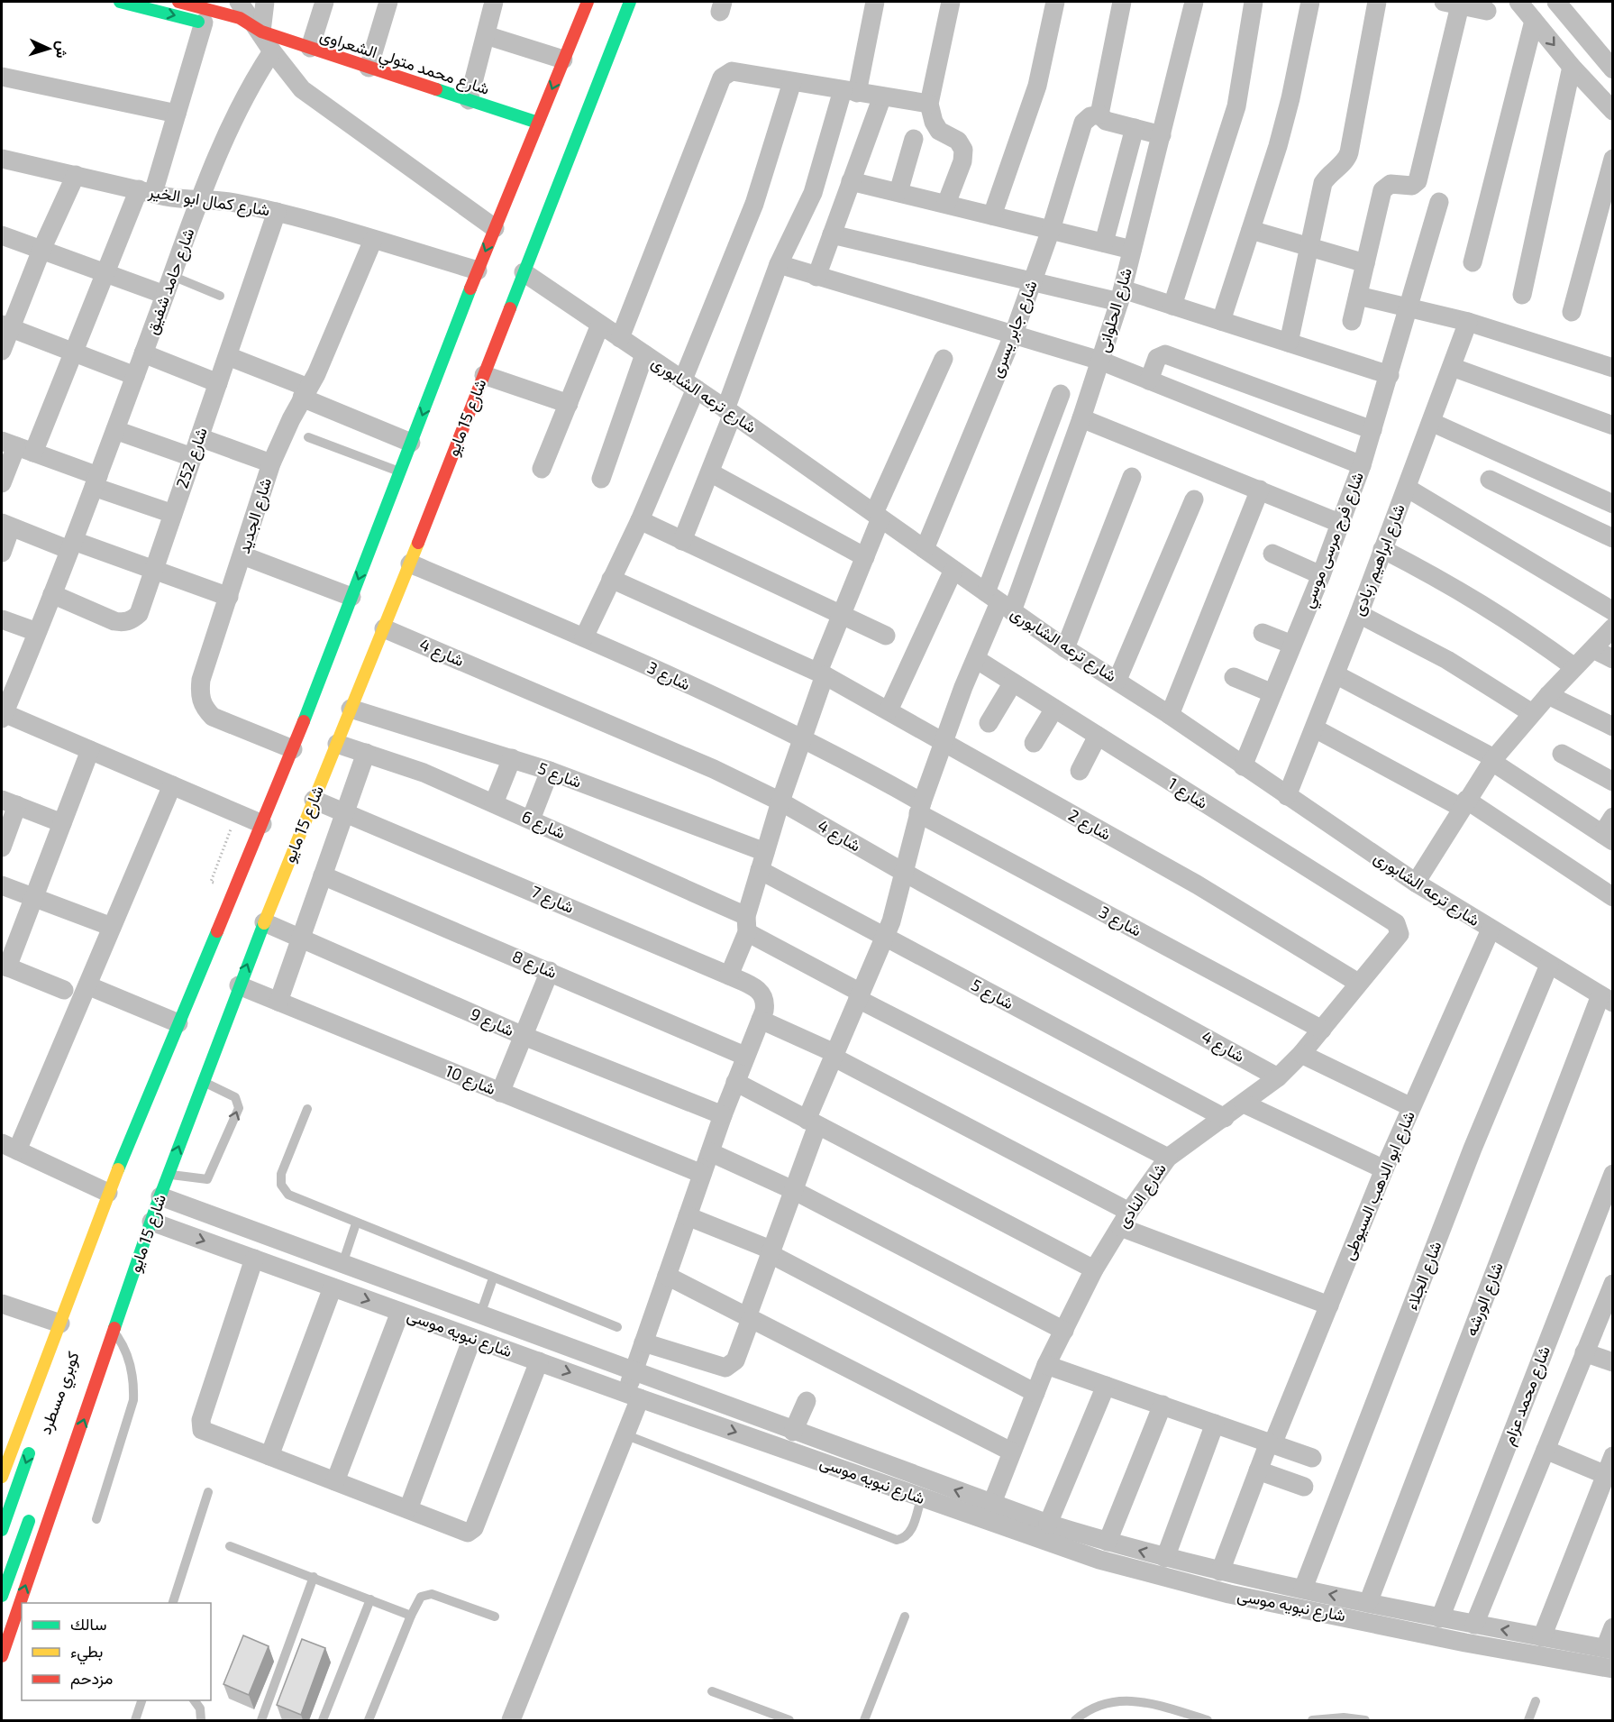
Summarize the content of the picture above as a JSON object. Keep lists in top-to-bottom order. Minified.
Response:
{"streets":{"main road":["شارع محمد متولي الشعراوى","شارع 15 مايو","كوبري مسطرد"],"street":["شارع كمال ابو الخير","شارع حامد شفيق","شارع الحلوانى","شارع جابر يسرى","شارع ترعه الشابورى","شارع 252","شارع الجديد","شارع فرج مرسى موسي","شارع ابراهيم زبادى","شارع 4","شارع 3","شارع 5","شارع 1","شارع 6","شارع 2","شارع 7","شارع 8","شارع 9","شارع 10","شارع ابو الدهب السيوطى","شارع النادى","شارع الجلاء","شارع الورشه","شارع نبويه موسى","شارع محمد عزام"]},"crossings":[["شارع كمال ابو الخير","شارع حامد شفيق"],["شارع كمال ابو الخير","شارع 252"],["شارع كمال ابو الخير","شارع الجديد"],["شارع حامد شفيق","شارع 252"],["شارع الحلوانى","شارع ترعه الشابورى"],["شارع جابر يسرى","شارع ترعه الشابورى"],["شارع ترعه الشابورى","شارع 15 مايو"],["شارع ترعه الشابورى","شارع فرج مرسى موسي"],["شارع ترعه الشابورى","شارع ابراهيم زبادى"],["شارع ترعه الشابورى","شارع ابو الدهب السيوطى"],["شارع ترعه الشابورى","شارع الجلاء"],["شارع ترعه الشابورى","شارع الورشه"],["شارع 15 مايو","شارع 4"],["شارع 15 مايو","شارع 3"],["شارع 15 مايو","شارع 5"],["شارع 15 مايو","شارع 6"],["شارع 15 مايو","شارع 7"],["شارع 15 مايو","شارع 9"],["شارع 15 مايو","شارع 10"],["شارع 15 مايو","شارع نبويه موسى"],["شارع 4","شارع النادى"],["شارع 3","شارع النادى"],["شارع 5","شارع النادى"],["شارع 1","شارع النادى"],["شارع 6","شارع النادى"],["شارع 2","شارع النادى"],["شارع 7","شارع 8"],["شارع 7","شارع 9"],["شارع 7","شارع 10"],["شارع 7","شارع نبويه موسى"],["شارع ابو الدهب السيوطى","شارع نبويه موسى"],["شارع النادى","شارع نبويه موسى"],["شارع الجلاء","شارع نبويه موسى"],["شارع الورشه","شارع نبويه موسى"],["شارع نبويه موسى","شارع محمد عزام"]],"legend":["سالك","بطيء","مزدحم"],"north":"right"}
